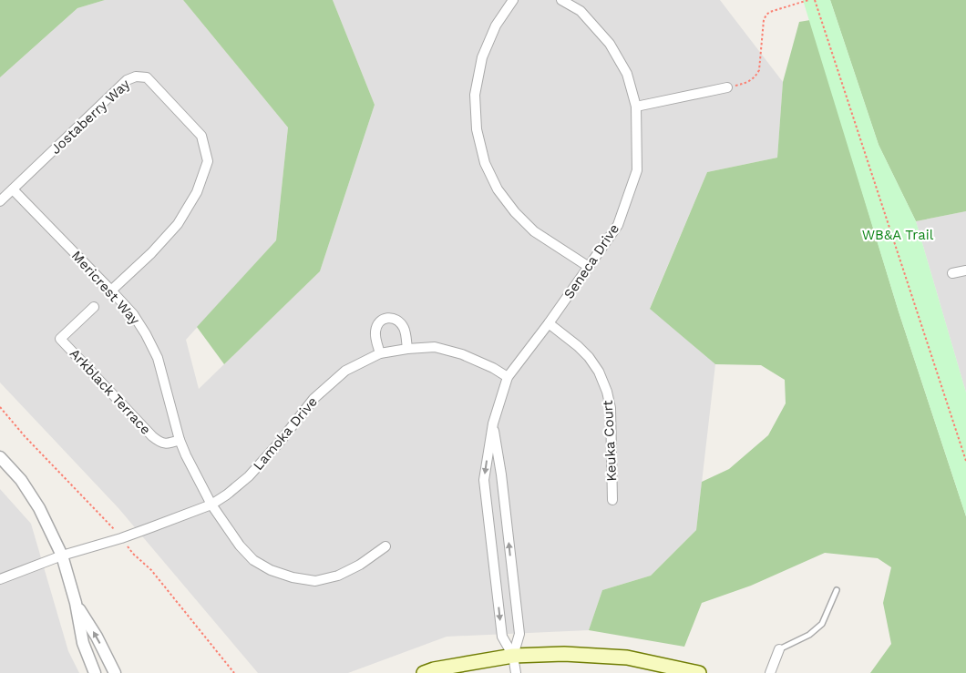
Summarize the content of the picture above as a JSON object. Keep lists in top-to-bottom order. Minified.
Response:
{"streets":{"street":["Jostaberry Way","Seneca Drive","Mericrest Way","Arkblack Terrace","Lamoka Drive","Keuka Court"]},"crossings":[["Jostaberry Way","Mericrest Way"],["Seneca Drive","Lamoka Drive"],["Seneca Drive","Keuka Court"],["Mericrest Way","Arkblack Terrace"],["Mericrest Way","Lamoka Drive"]],"parks":["WB&A Trail"]}
